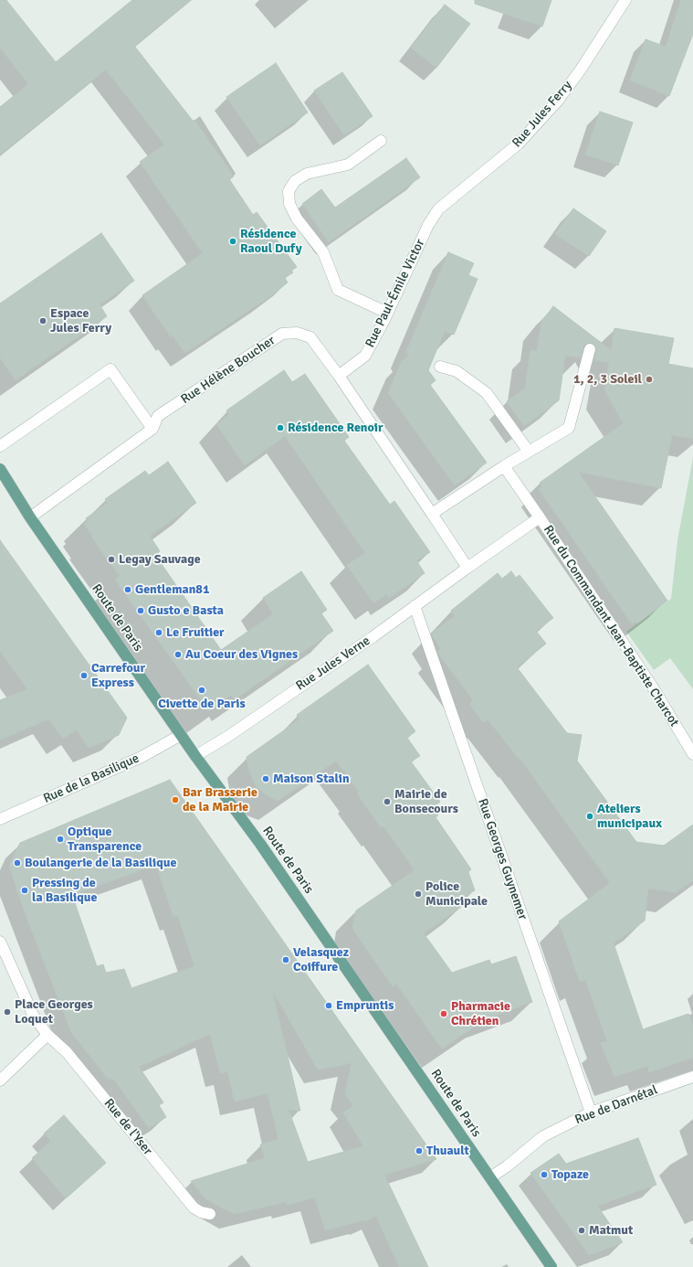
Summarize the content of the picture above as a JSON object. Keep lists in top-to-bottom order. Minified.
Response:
{"streets":{"main road":["Route de Paris"],"street":["Rue Jules Ferry","Rue Paul-Émile Victor","Rue Hélène Boucher","Rue du Commandant Jean-Baptiste Charcot","Rue Jules Verne","Rue de la Basilique","Rue Georges Guynemer","Rue de Darnétal","Rue de l'Yser"]},"crossings":[["Rue Jules Ferry","Rue Paul-Émile Victor"],["Rue Paul-Émile Victor","Rue Hélène Boucher"],["Route de Paris","Rue Jules Verne"],["Route de Paris","Rue de la Basilique"],["Route de Paris","Rue de Darnétal"],["Rue du Commandant Jean-Baptiste Charcot","Rue Jules Verne"],["Rue Jules Verne","Rue Georges Guynemer"],["Rue Georges Guynemer","Rue de Darnétal"]],"places":["Résidence Raoul Dufy","Espace Jules Ferry","1, 2, 3 Soleil","Résidence Renoir","Legay Sauvage","Gentleman81","Gusto e Basta","Le Fruitier","Au Coeur des Vignes","Carrefour Express","Civette de Paris","Maison Stalin","Bar Brasserie de la Mairie","Mairie de Bonsecours","Ateliers municipaux","Optique Transparence","Boulangerie de la Basilique","Pressing de la Basilique","Police Municipale","Velasquez Coiffure","Empruntis","Place Georges Loquet","Pharmacie Chrétien","Thuault","Topaze","Matmut"]}
